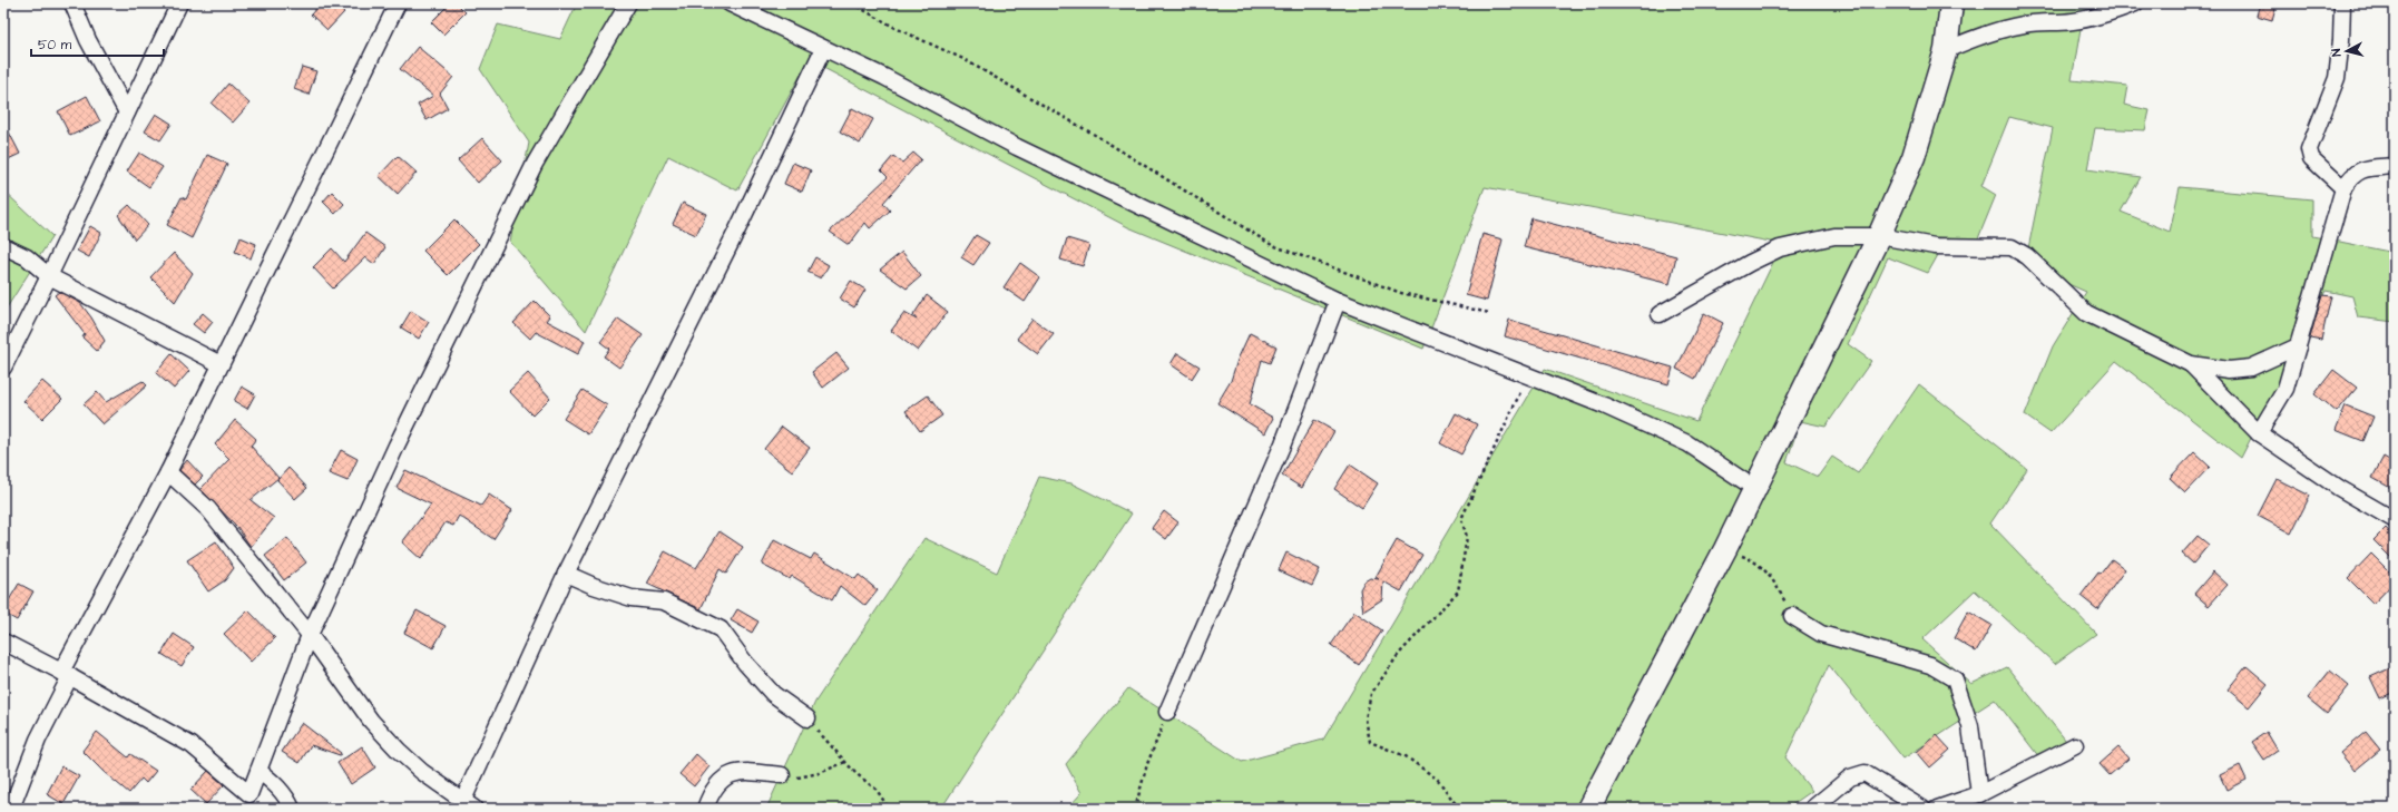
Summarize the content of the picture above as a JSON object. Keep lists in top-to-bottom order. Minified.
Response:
{"scale_bar":"50 m","north":"left"}
